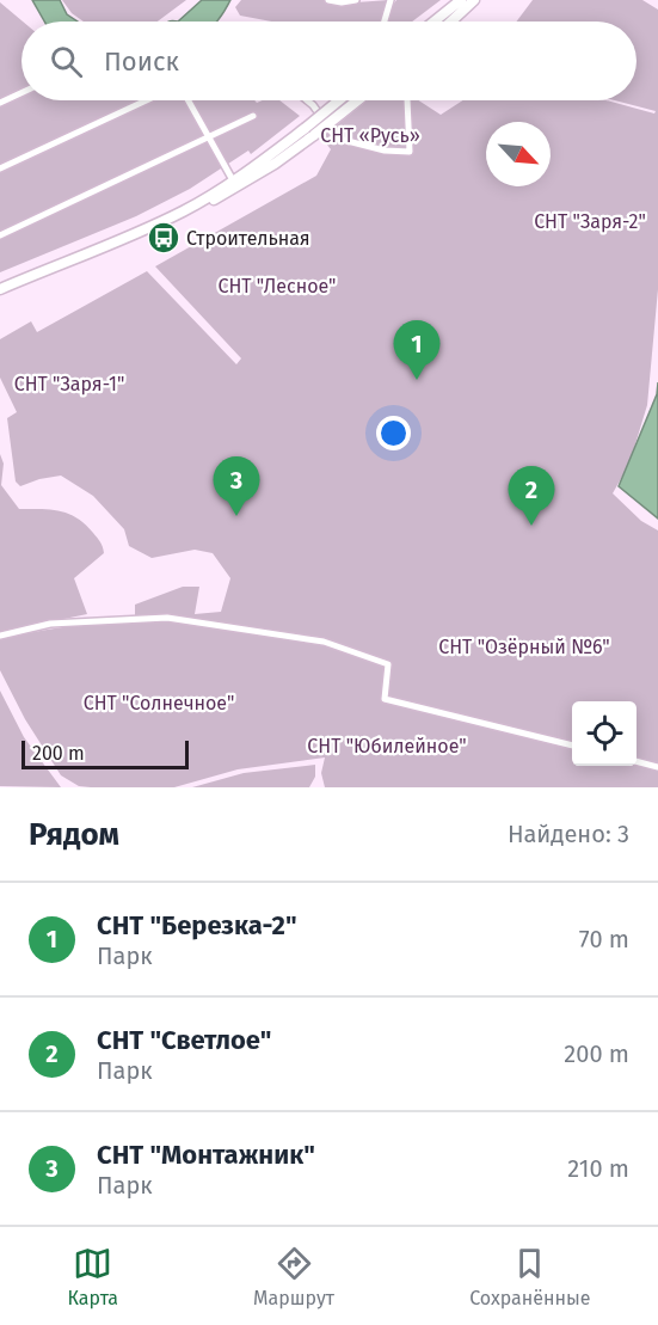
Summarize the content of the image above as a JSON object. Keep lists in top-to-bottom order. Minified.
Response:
{"parks":["СНТ «Русь»","СНТ \"Заря-2\"","СНТ \"Лесное\"","СНТ \"Заря-1\"","СНТ \"Озёрный №6\"","СНТ \"Солнечное\"","СНТ \"Юбилейное\""],"places":{"bus stop":["Строительная"]},"scale_bar":"200 m","north":"bottom right","page":{"search":"Поиск","pins":["1","3","2"],"scale":"200 m","heading":["Рядом","Найдено: 3"],"list":[{"mark":"1","name":"СНТ \"Березка-2\"","note":"Парк","value":"70 m"},{"mark":"2","name":"СНТ \"Светлое\"","note":"Парк","value":"200 m"},{"mark":"3","name":"СНТ \"Монтажник\"","note":"Парк","value":"210 m"}],"nav":["Карта","Маршрут","Сохранённые"]}}
